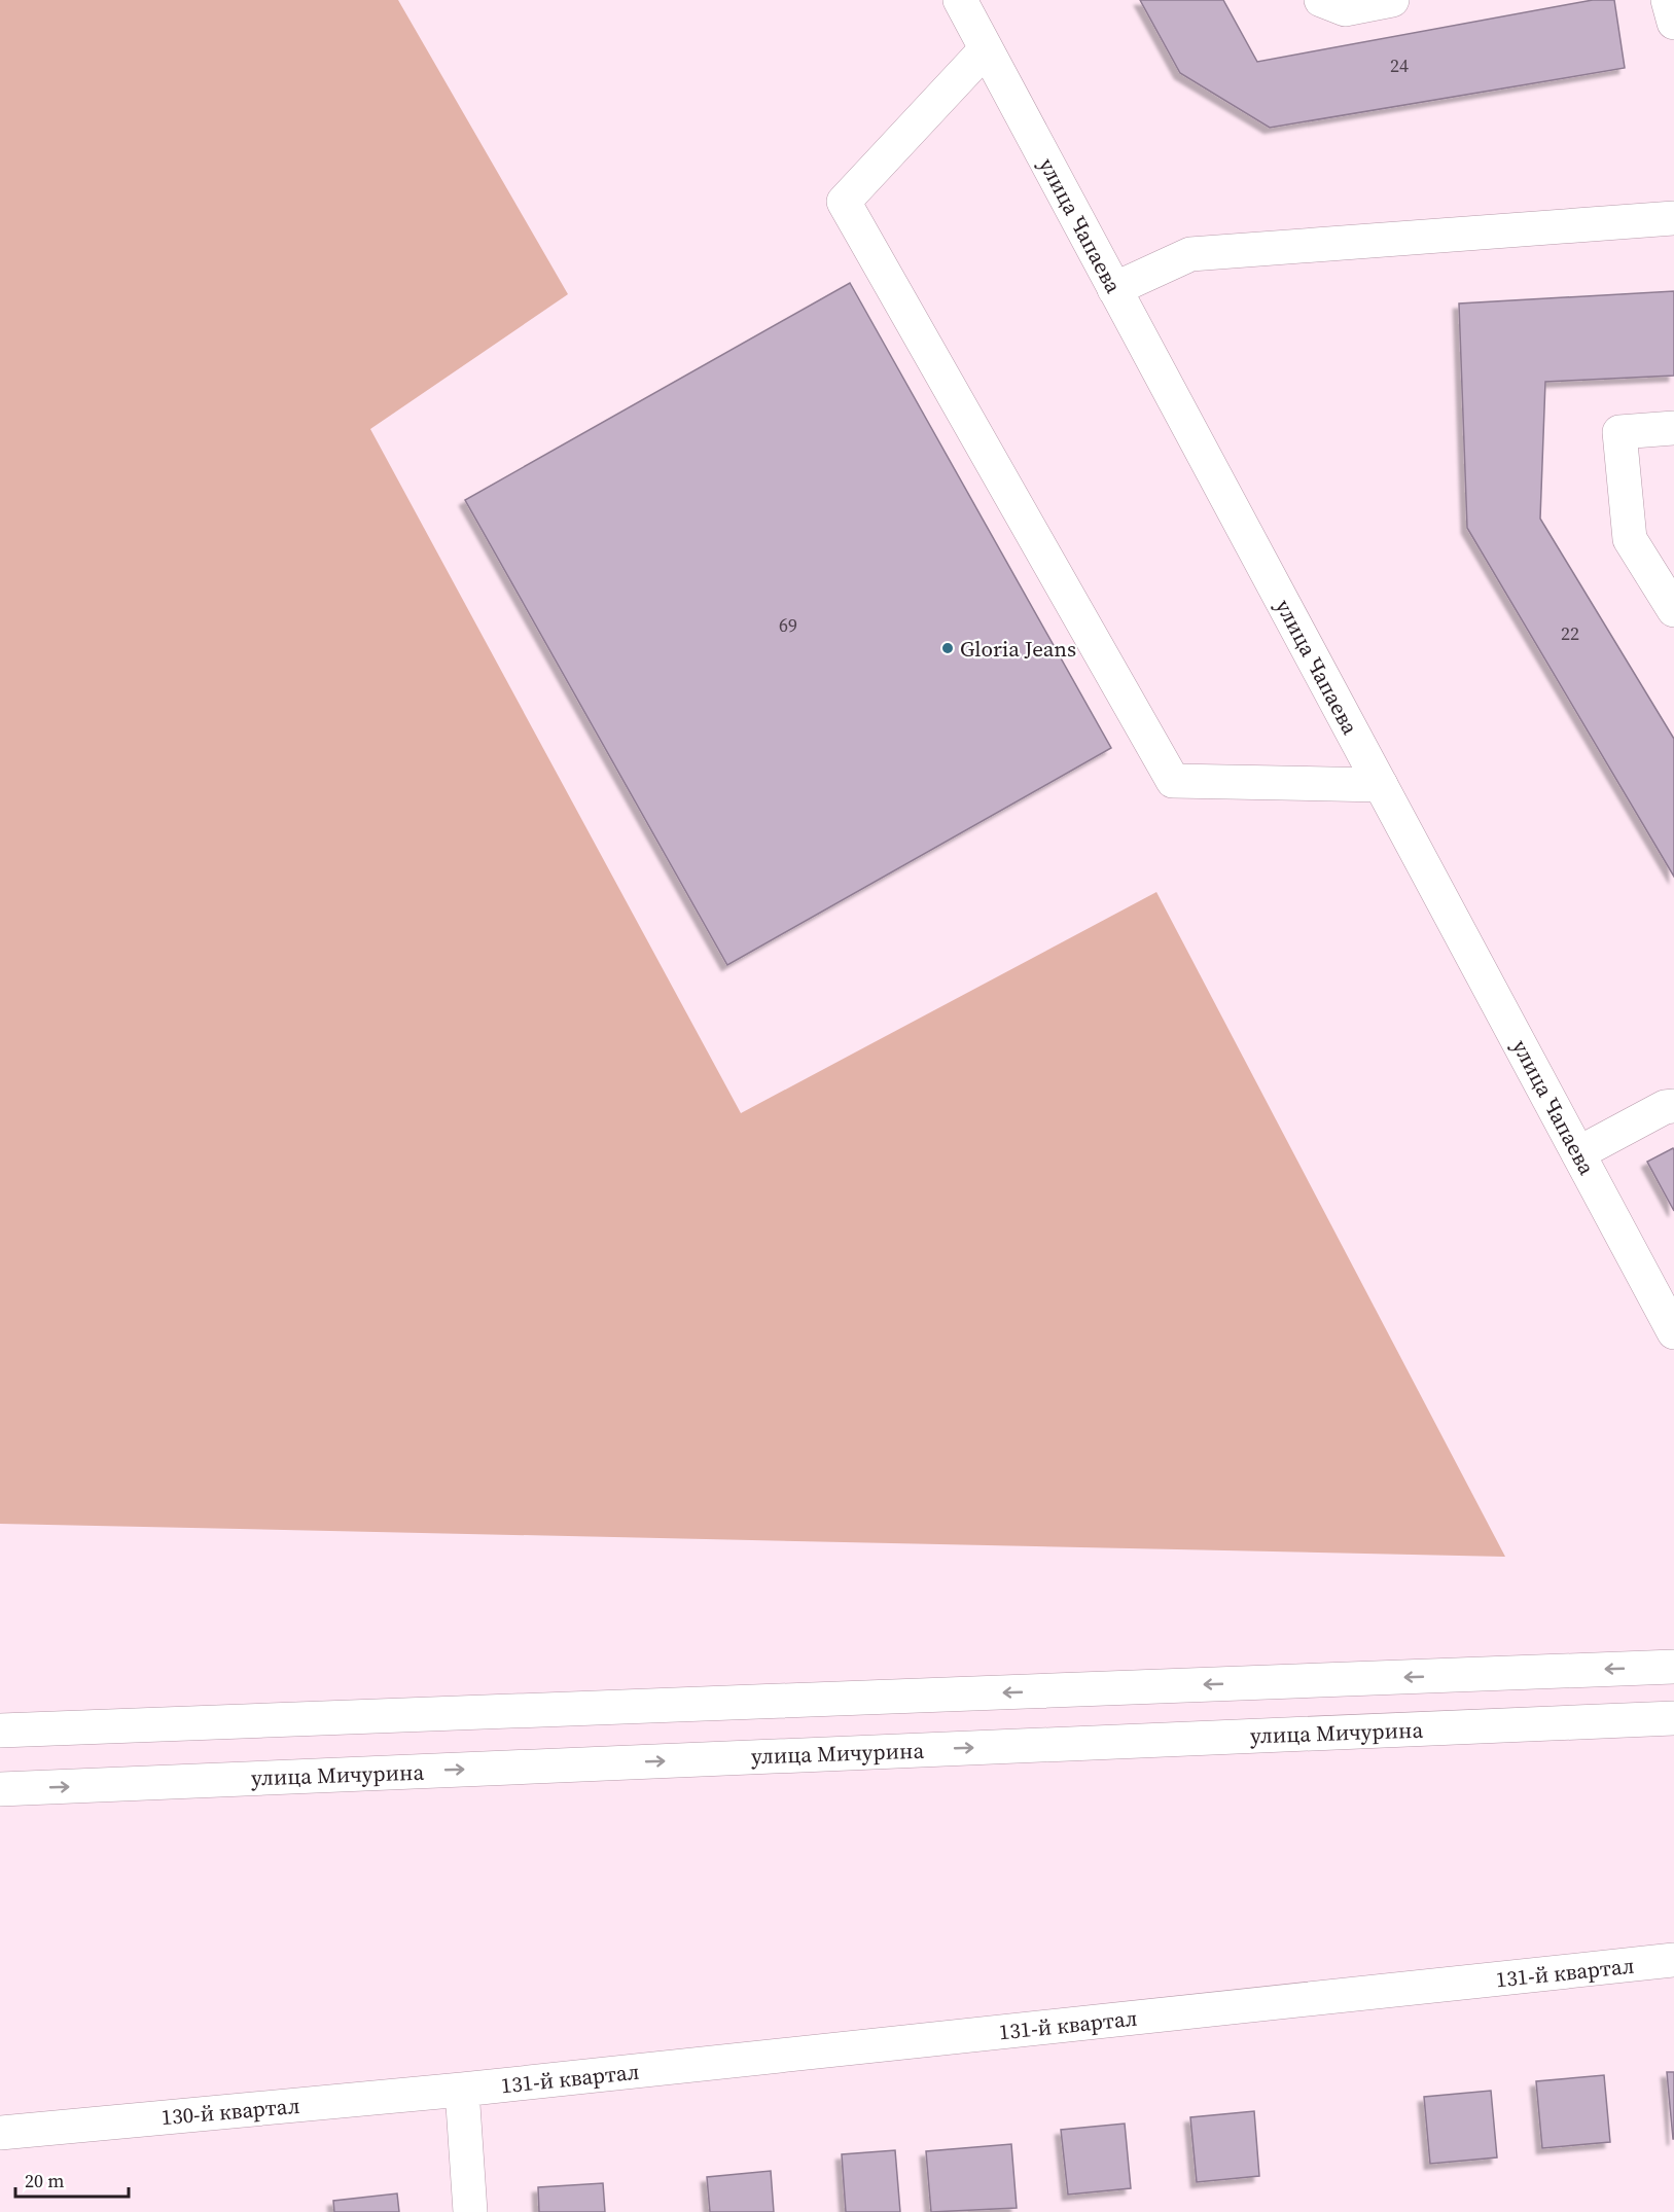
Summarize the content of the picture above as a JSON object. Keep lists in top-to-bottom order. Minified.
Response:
{"streets":{"street":["улица Чапаева","улица Мичурина","131-й квартал","130-й квартал"]},"crossings":[["131-й квартал","130-й квартал"]],"places":["Gloria Jeans"],"house_numbers":["24","69","22"],"scale_bar":"20 m"}
